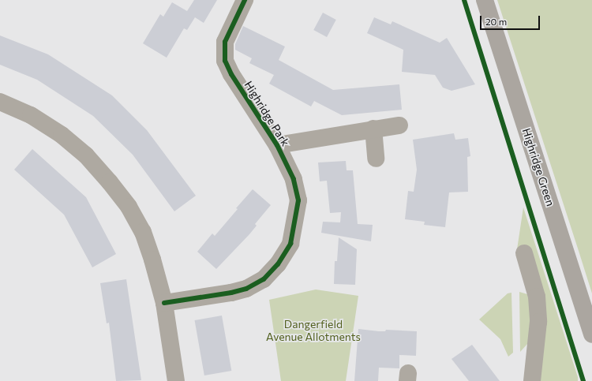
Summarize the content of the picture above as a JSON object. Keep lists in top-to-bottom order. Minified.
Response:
{"streets":{"highway":["Highridge Green"],"street":["Highridge Park"]},"parks":["Dangerfield Avenue Allotments"],"scale_bar":"20 m"}
